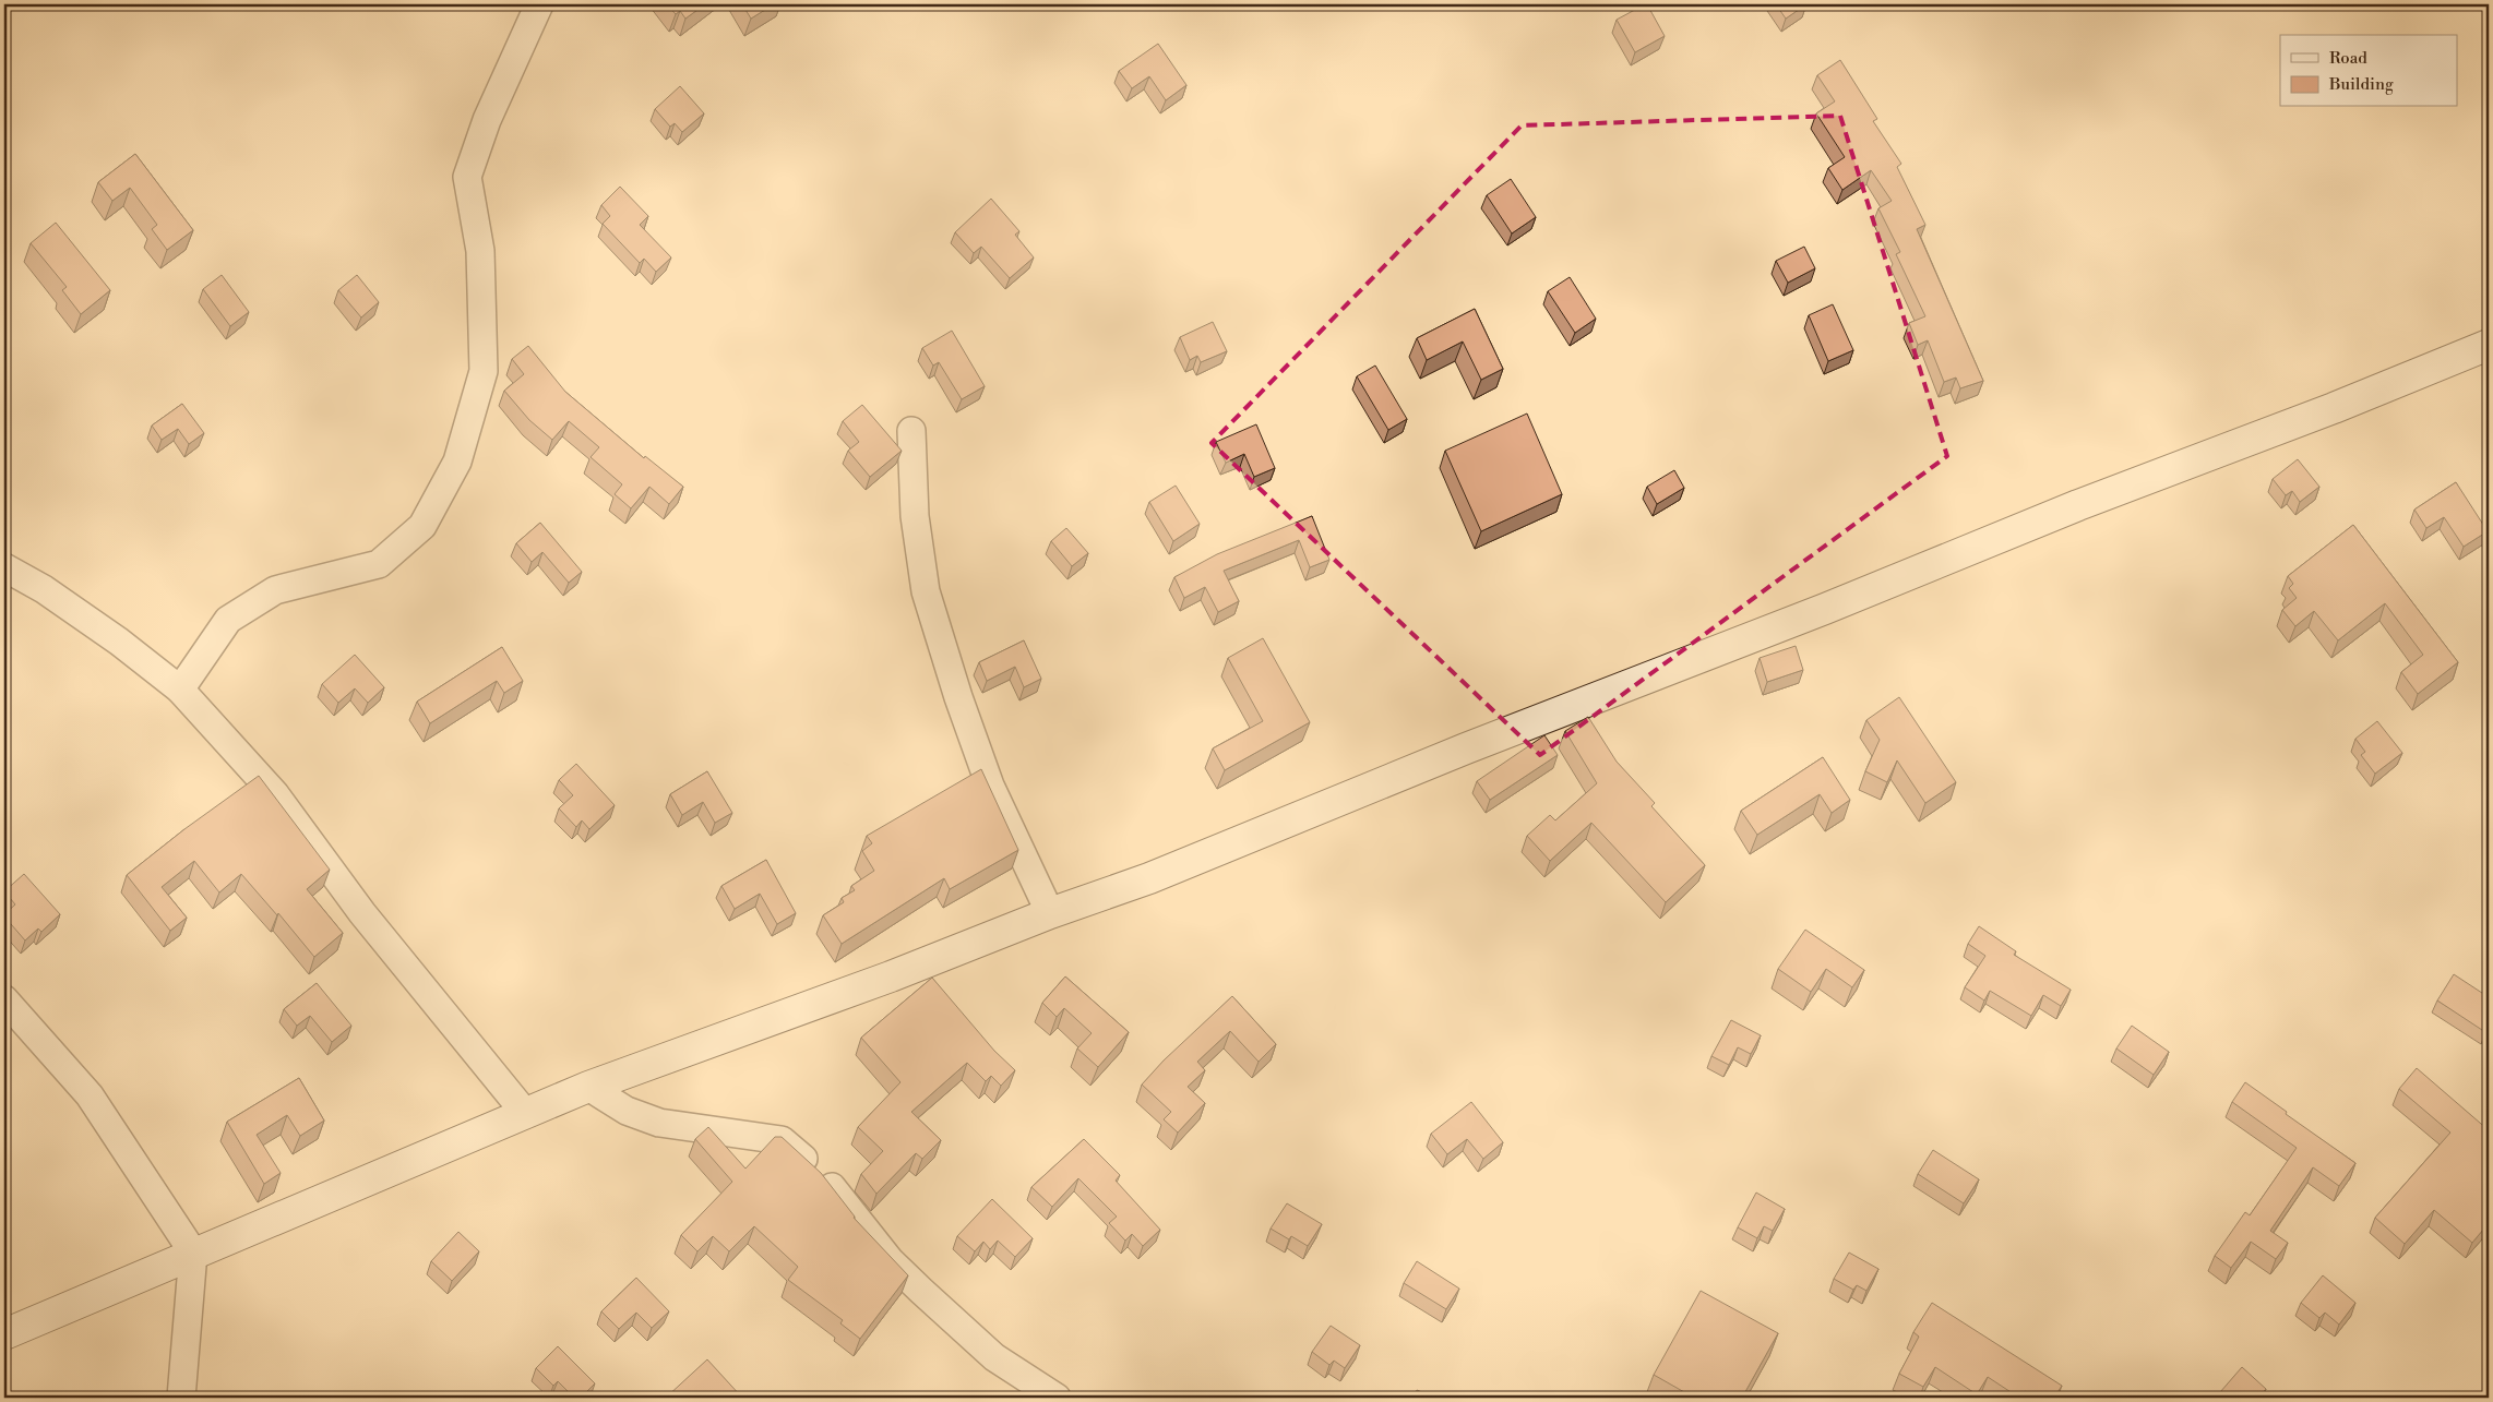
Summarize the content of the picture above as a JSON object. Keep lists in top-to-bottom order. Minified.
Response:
{"legend":["Road","Building"]}
